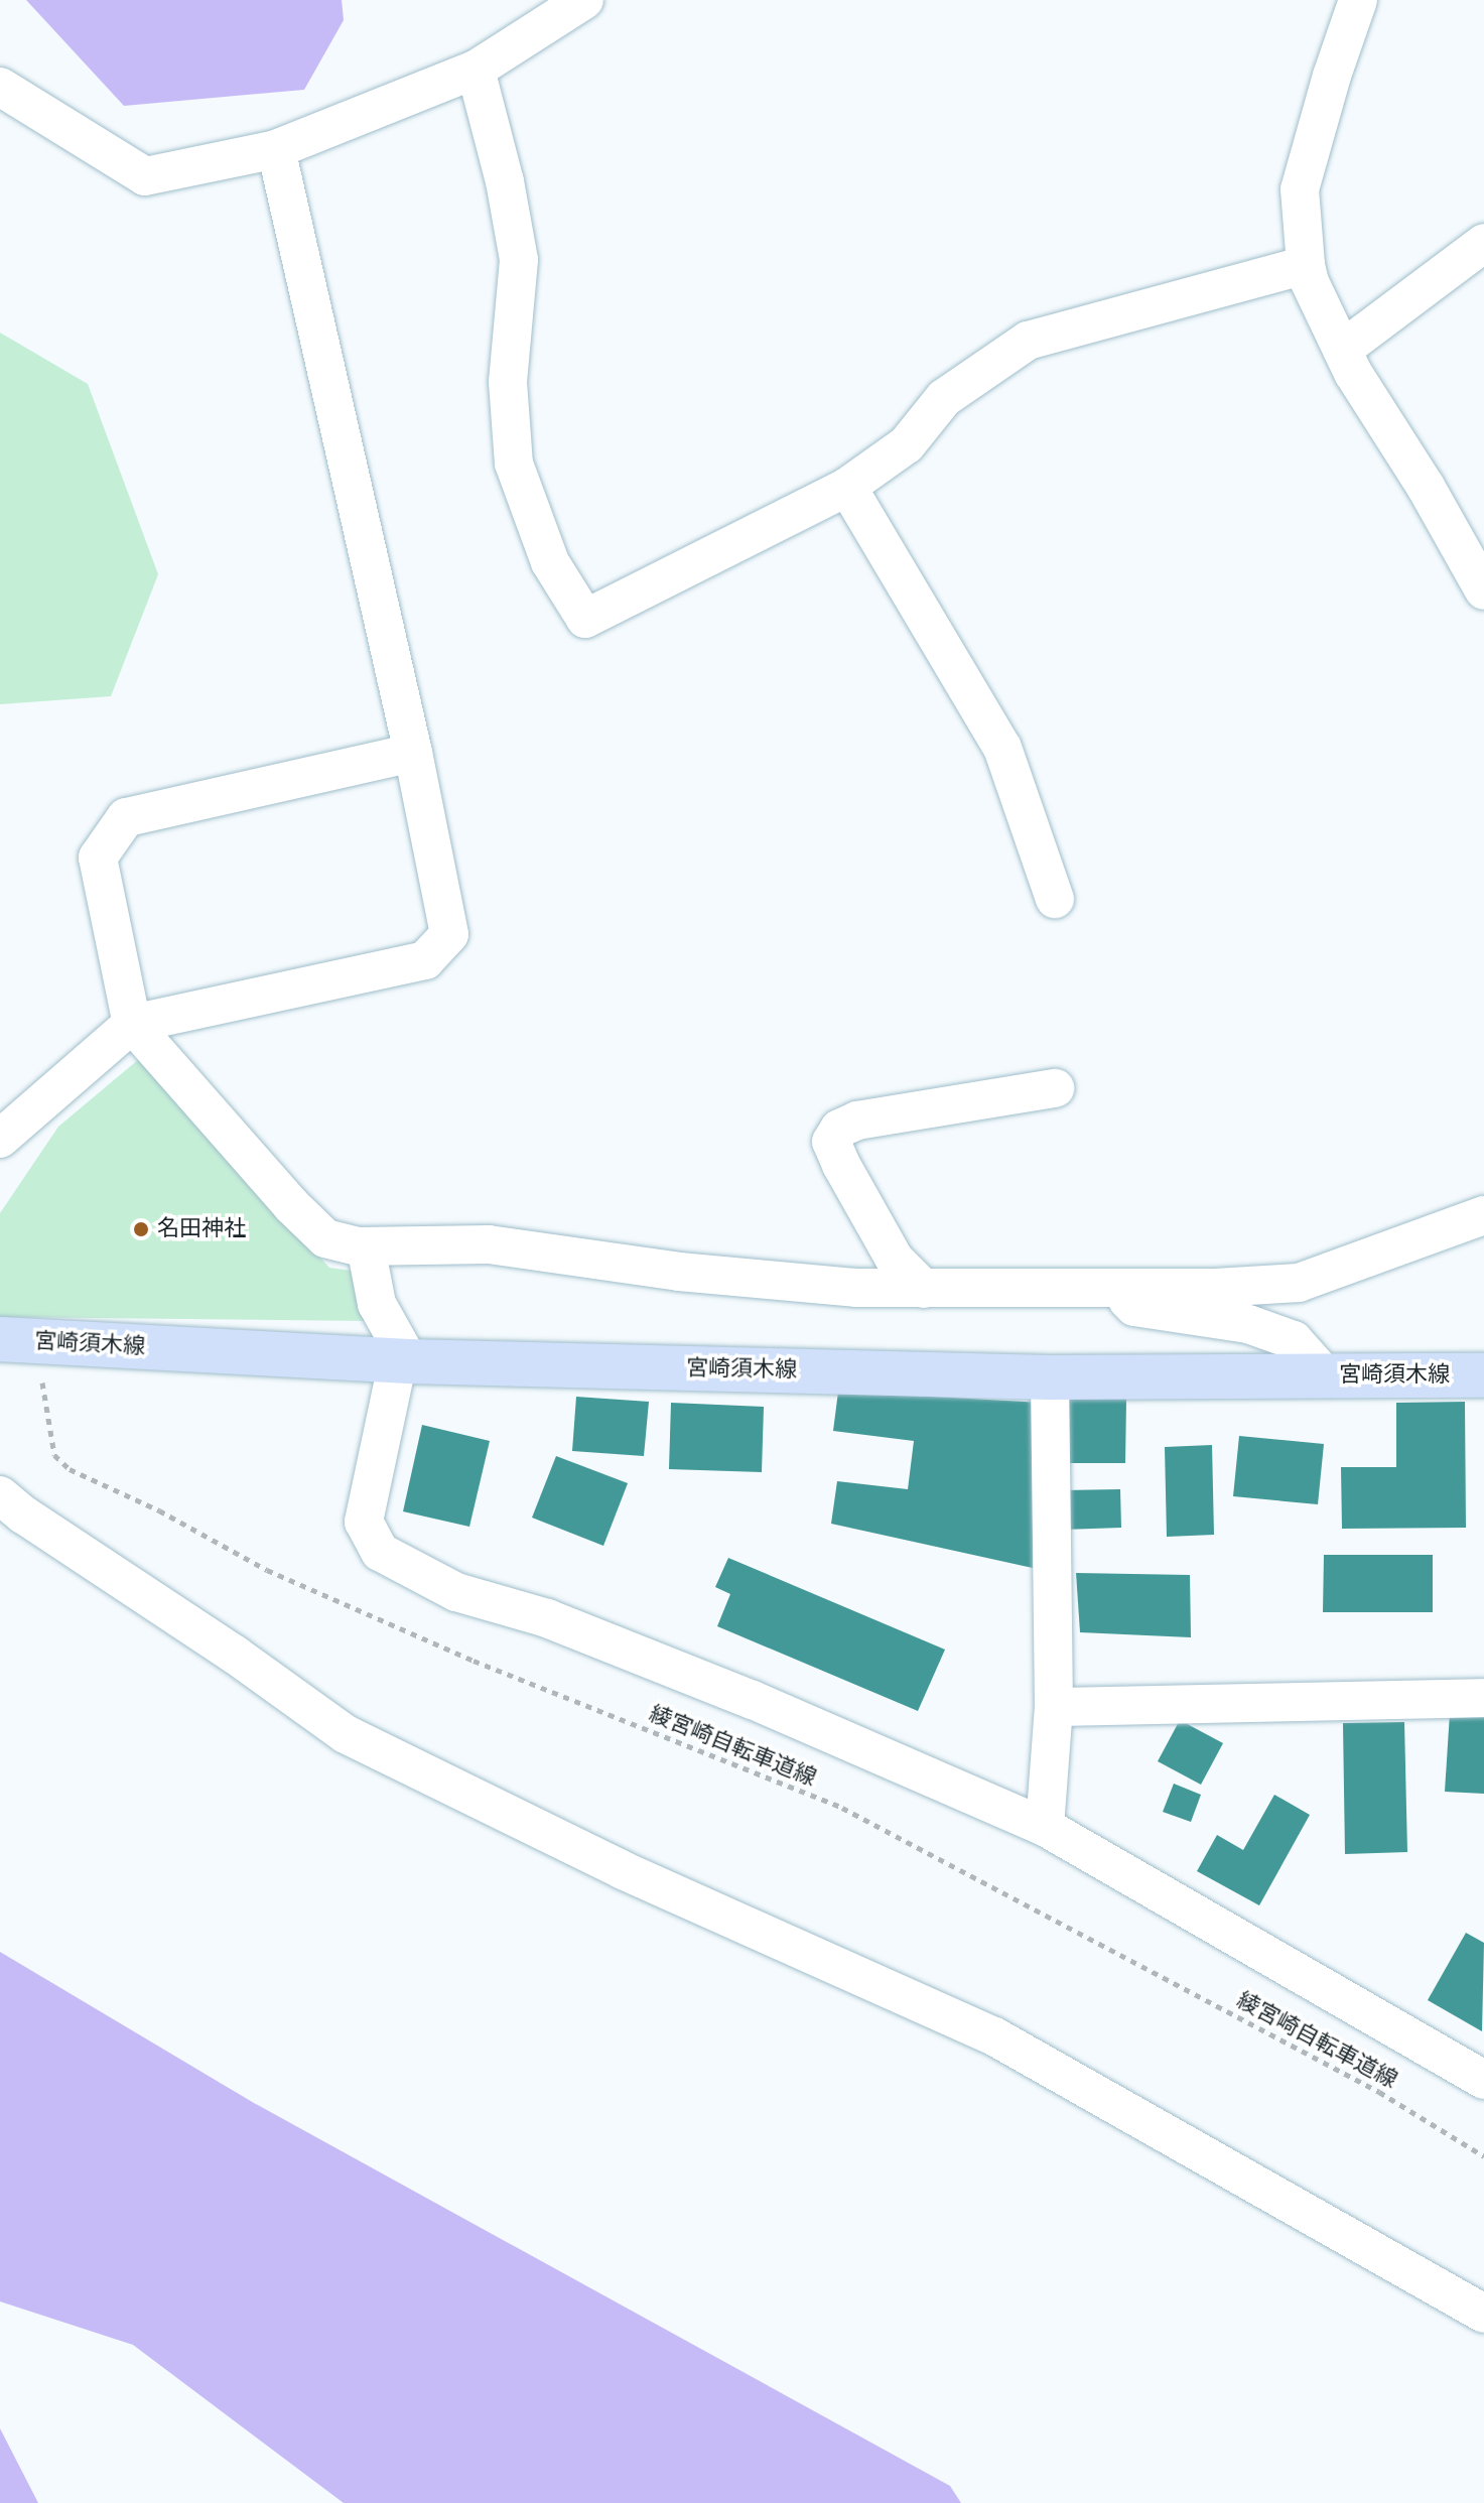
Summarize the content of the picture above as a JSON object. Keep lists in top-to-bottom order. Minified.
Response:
{"streets":{"main road":["宮崎須木線"],"path":["綾宮崎自転車道線"]},"crossings":[["宮崎須木線","綾宮崎自転車道線"]],"places":["名田神社"]}
